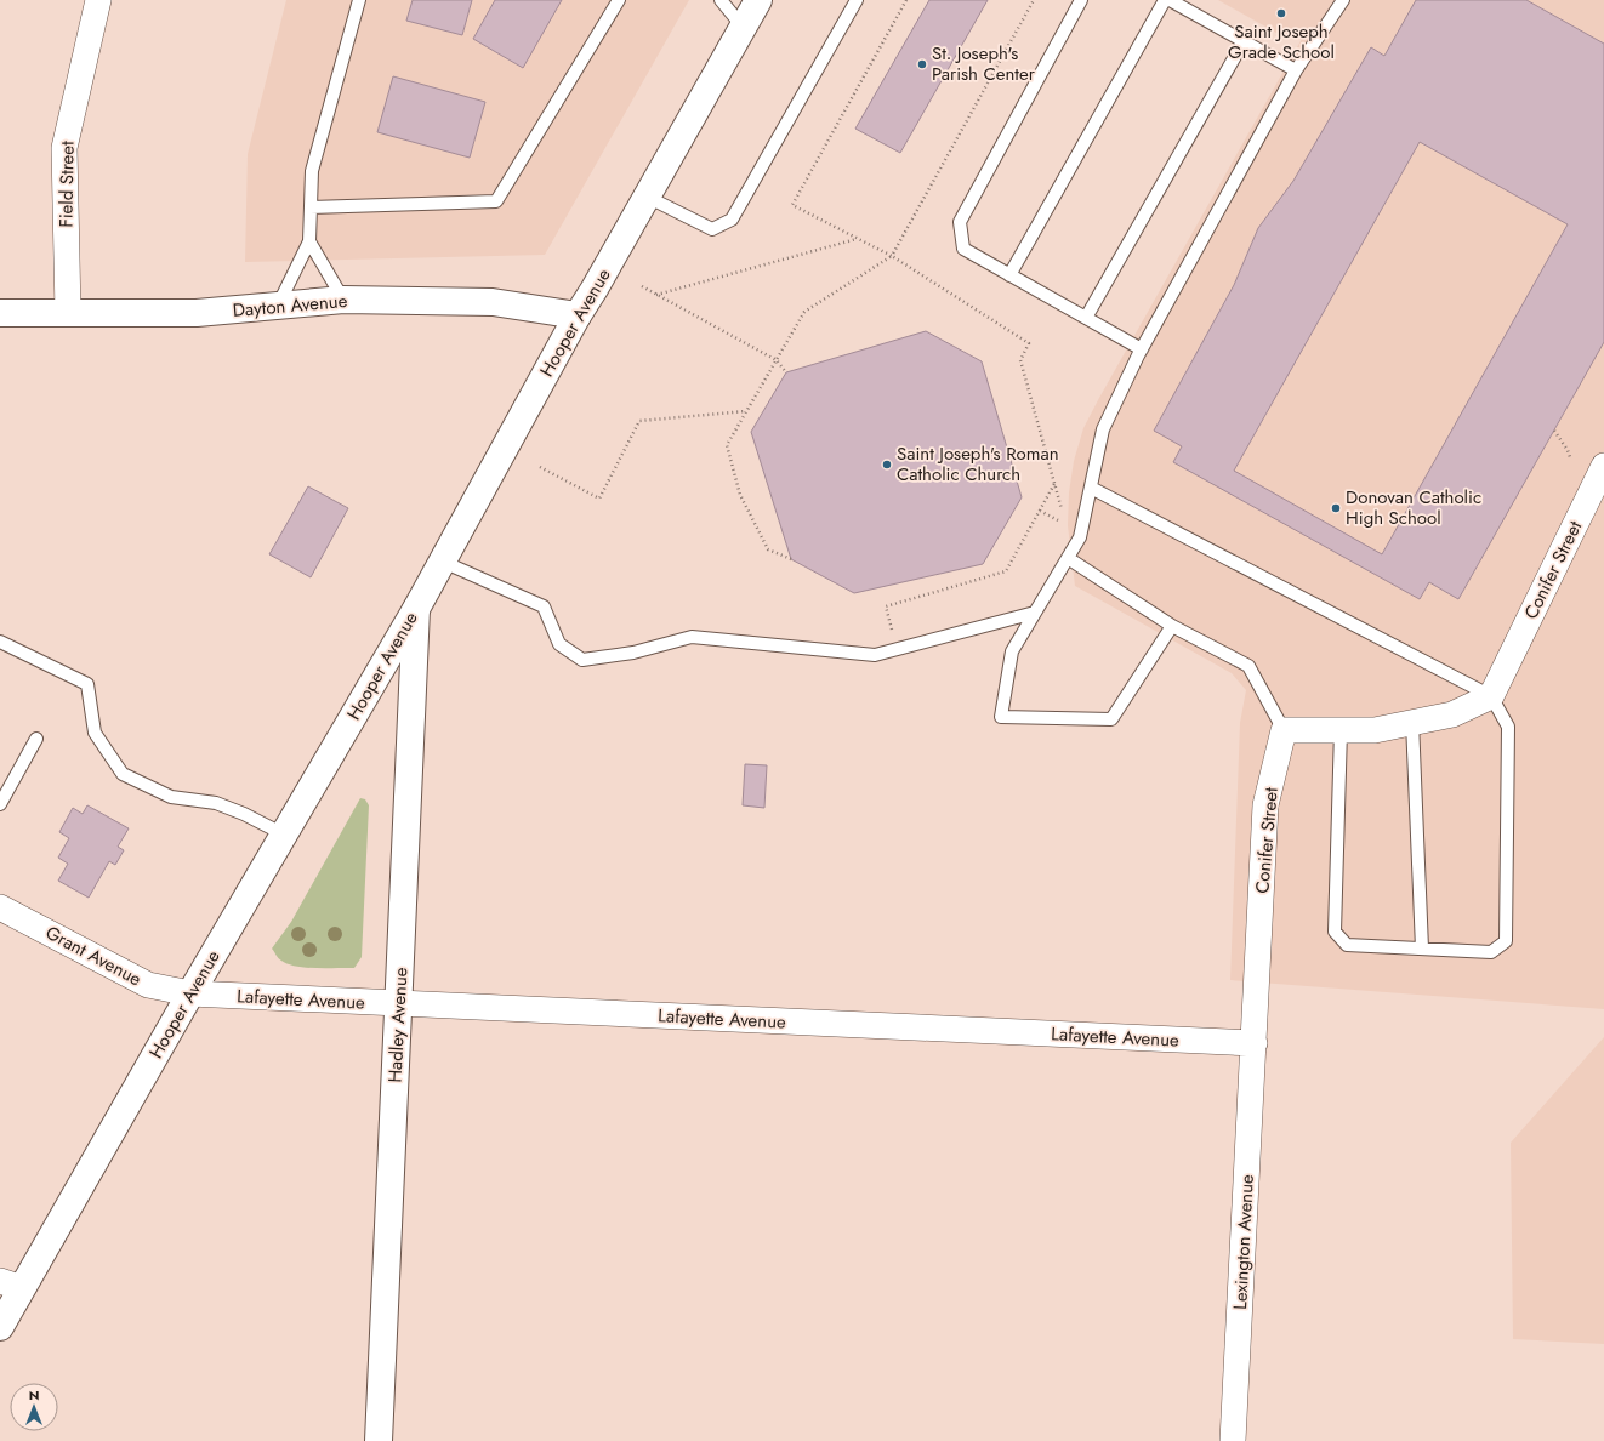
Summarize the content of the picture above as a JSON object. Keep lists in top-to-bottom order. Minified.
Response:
{"streets":{"main road":["Dayton Avenue","Hooper Avenue","Hadley Avenue"],"street":["Field Street","Conifer Street","Grant Avenue","Lafayette Avenue","Lexington Avenue"]},"crossings":[["Field Street","Dayton Avenue"],["Dayton Avenue","Hooper Avenue"],["Hooper Avenue","Grant Avenue"],["Hooper Avenue","Lafayette Avenue"],["Hooper Avenue","Hadley Avenue"],["Conifer Street","Lafayette Avenue"],["Conifer Street","Lexington Avenue"],["Grant Avenue","Lafayette Avenue"],["Lafayette Avenue","Hadley Avenue"],["Lafayette Avenue","Lexington Avenue"]],"places":["Saint Joseph Grade School","St. Joseph's Parish Center","Saint Joseph's Roman Catholic Church","Donovan Catholic High School"],"north":"top"}
